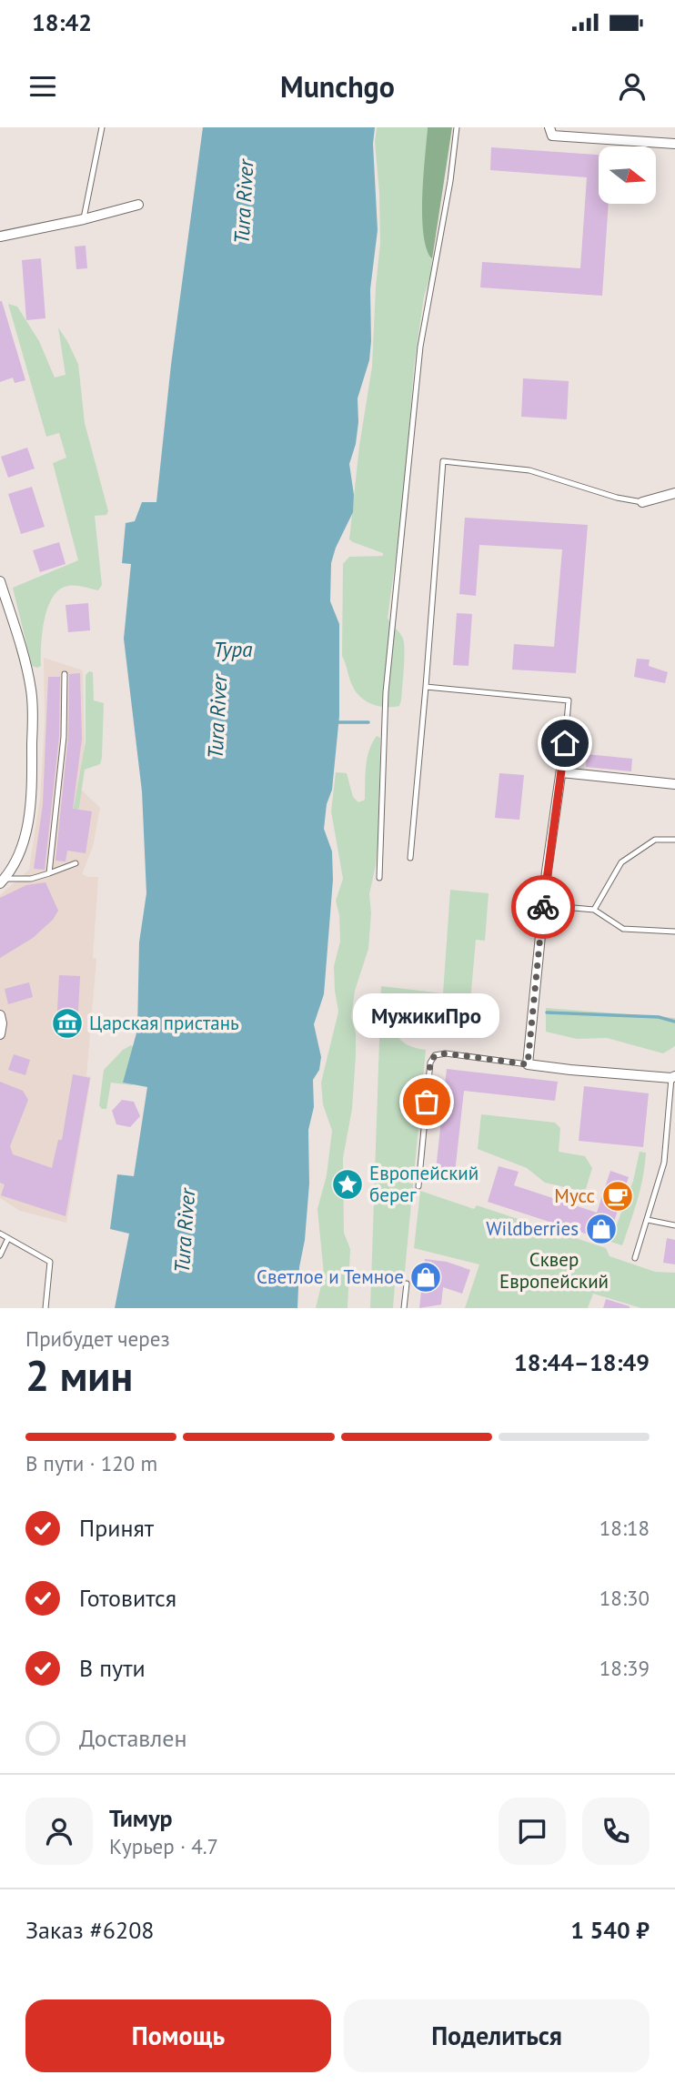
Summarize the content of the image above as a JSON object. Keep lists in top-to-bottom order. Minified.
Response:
{"water":["Tura River","Тура"],"parks":["Сквер Европейский"],"places":{"museum":["Царская пристань"],"other":["МужикиПро"],"place":["Европейский берег"],"cafe":["Мусс"],"shop":["Wildberries","Светлое и Темное"]},"north":"right","page":{"status":"18:42","header":"Munchgo","bubble":"МужикиПро","heading":["2 мин","Прибудет через","18:44–18:49"],"panel":["Тимур","Курьер · 4.7","Заказ #6208","1 540 ₽"],"bar":"В пути · 120 m","list":[["Принят","18:18"],["Готовится","18:30"],["В пути","18:39"],"Доставлен"],"buttons":["Помощь","Поделиться"]}}
